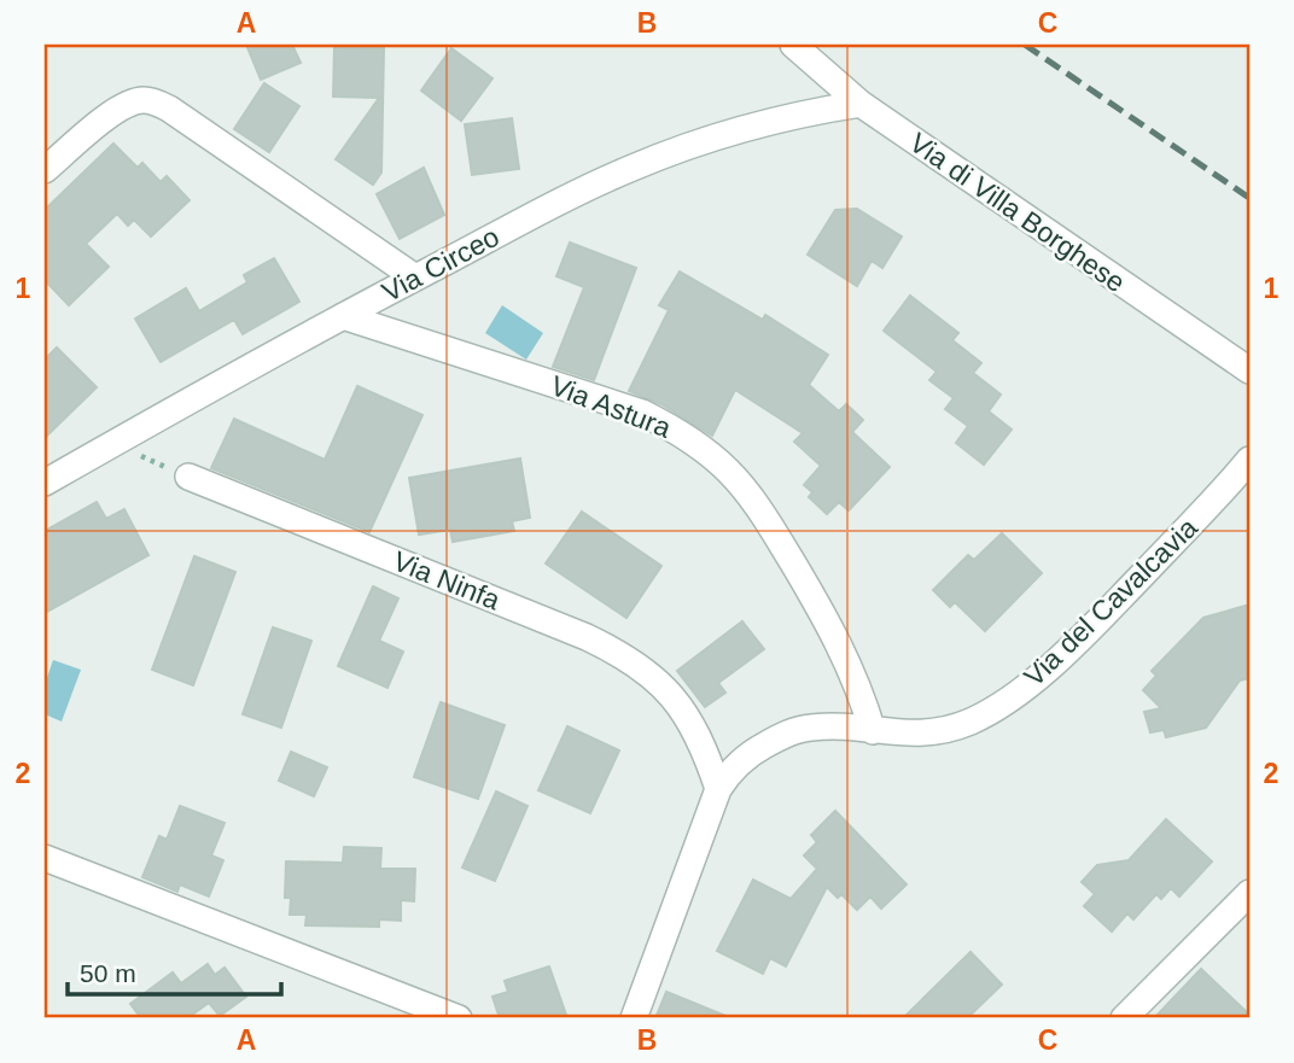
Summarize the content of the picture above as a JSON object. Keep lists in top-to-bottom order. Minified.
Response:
{"streets":{"street":["Via di Villa Borghese","Via Circeo","Via Astura","Via Ninfa","Via del Cavalcavia"]},"crossings":[["Via di Villa Borghese","Via Circeo"],["Via Circeo","Via Astura"],["Via Astura","Via del Cavalcavia"],["Via Ninfa","Via del Cavalcavia"]],"scale_bar":"50 m","grid":{"columns":["A","B","C"],"rows":["1","2"]}}
